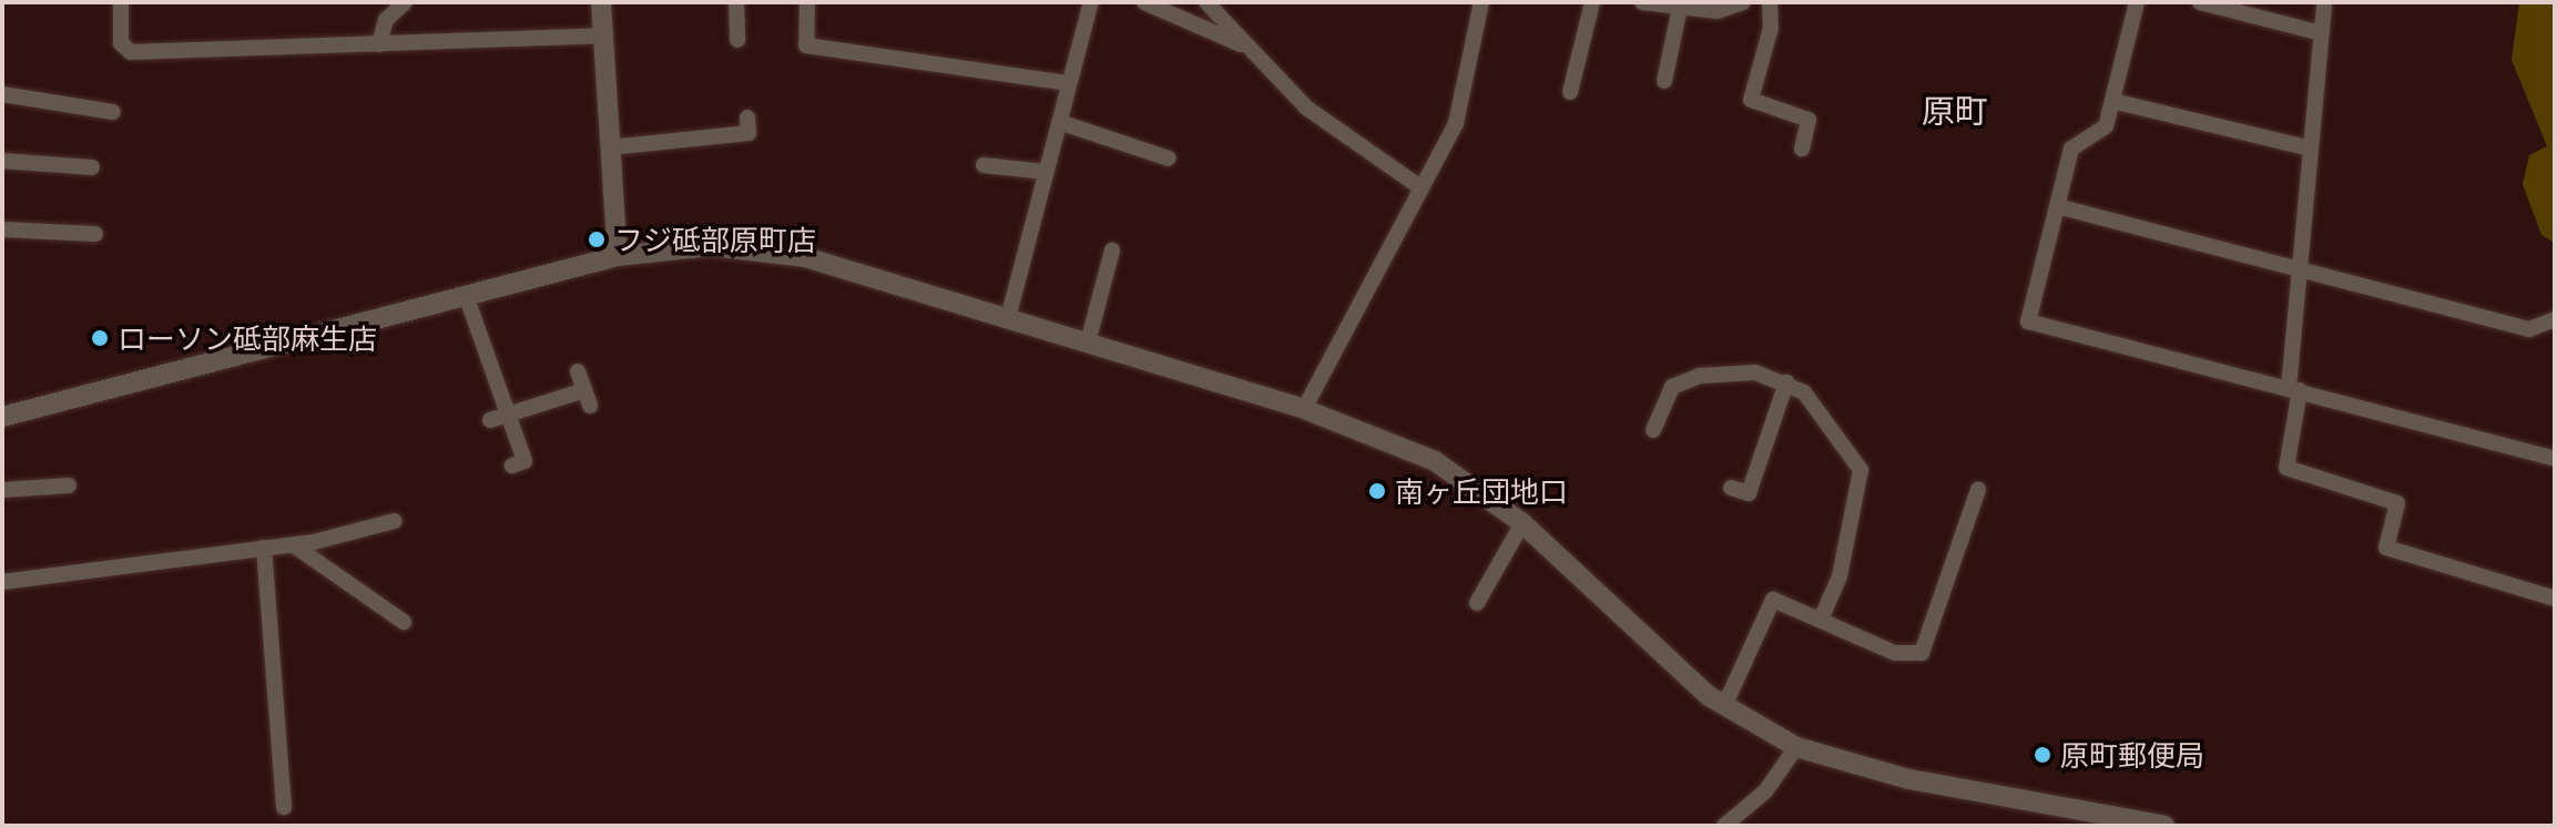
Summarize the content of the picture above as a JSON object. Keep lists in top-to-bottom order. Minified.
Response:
{"districts":["原町"],"places":["フジ砥部原町店","ローソン砥部麻生店","南ヶ丘団地口","原町郵便局"]}
